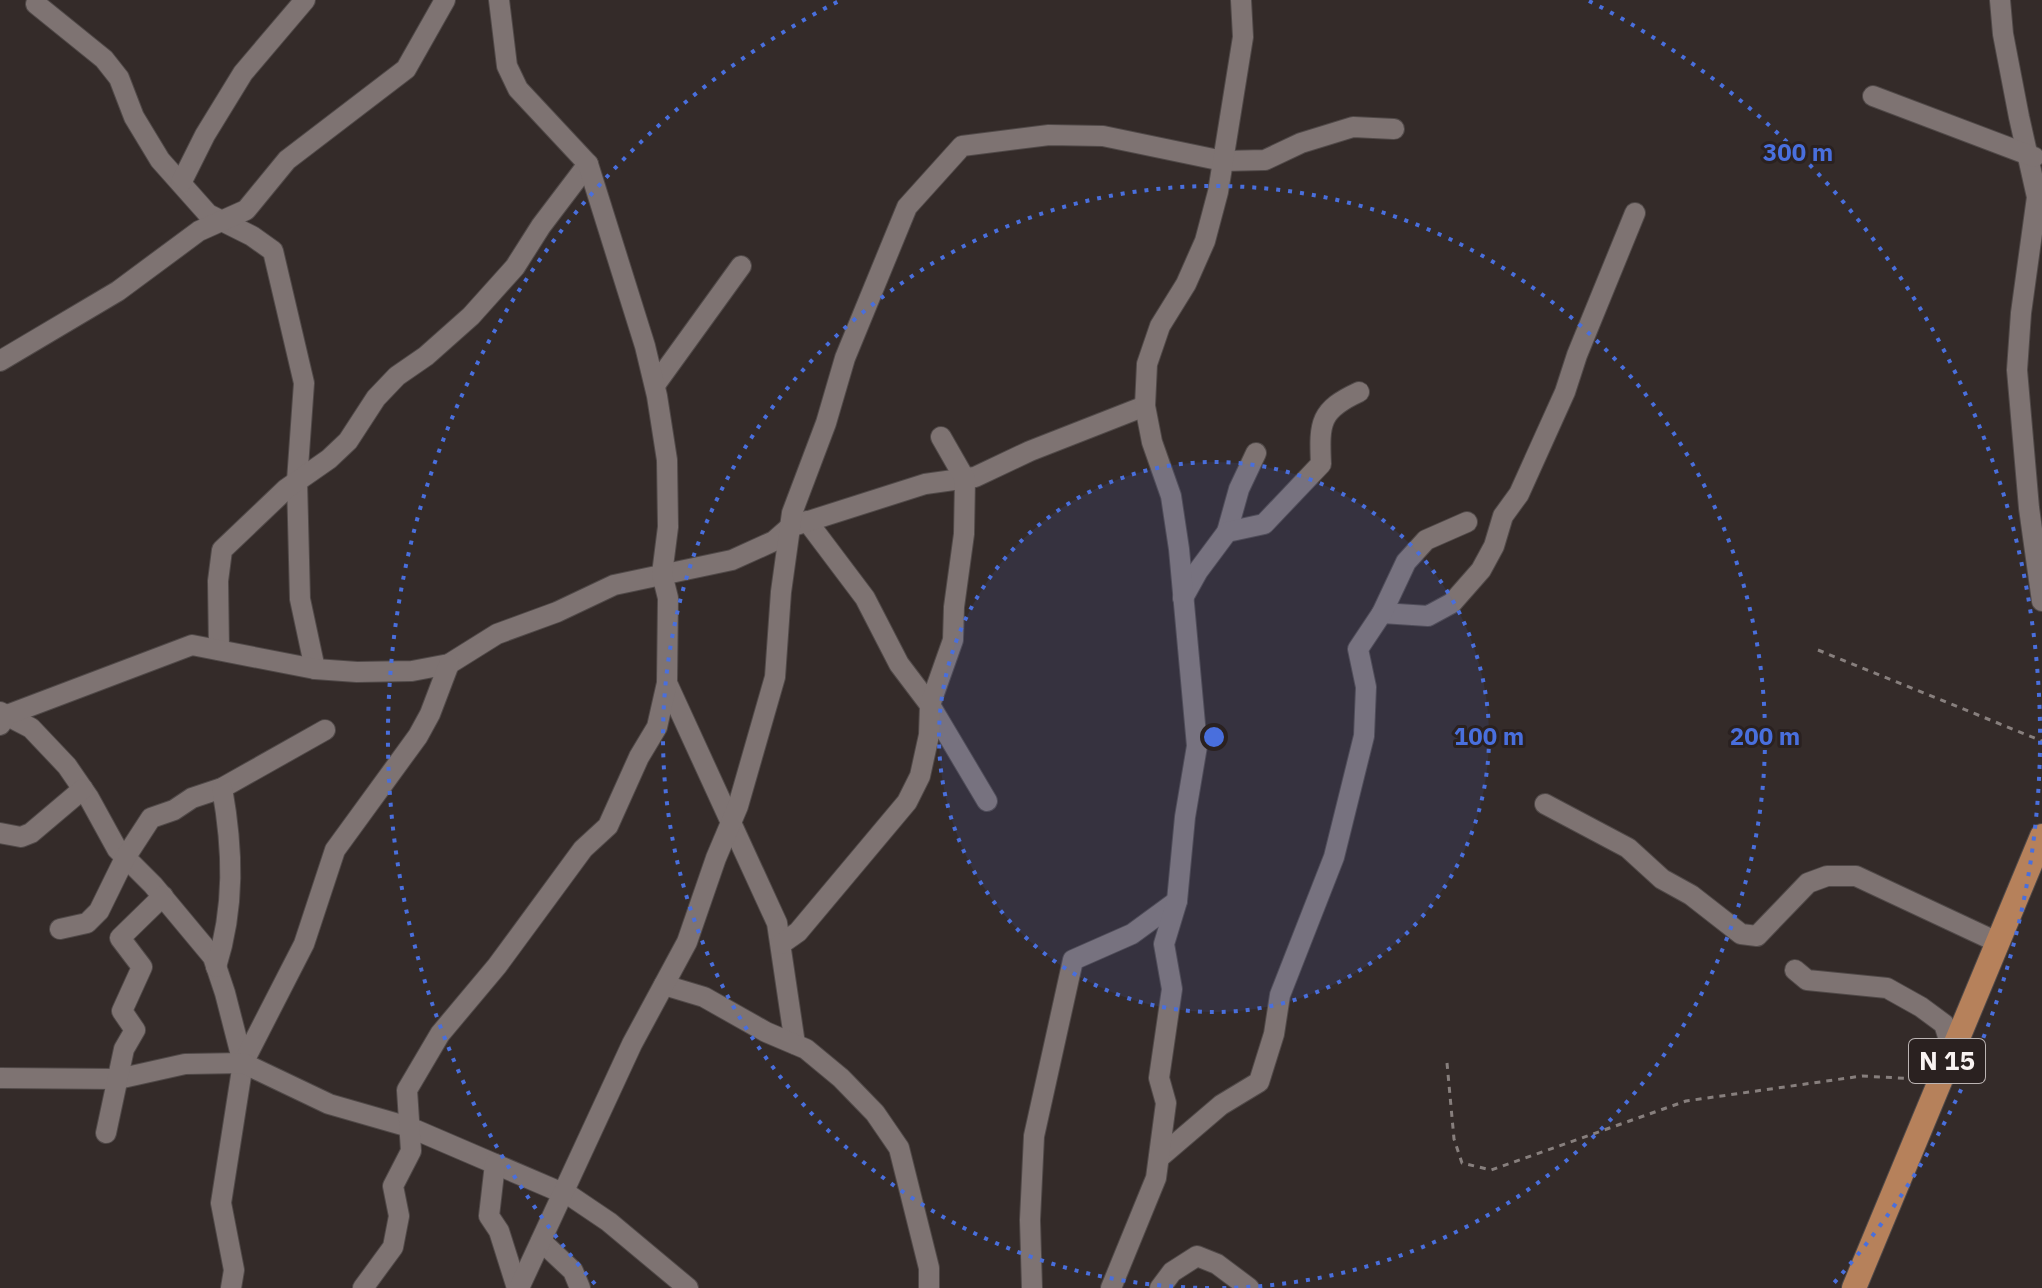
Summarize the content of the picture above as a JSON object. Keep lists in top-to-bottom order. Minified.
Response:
{"streets":{"main road":["N 15"]},"rings":["300 m","100 m","200 m"]}
